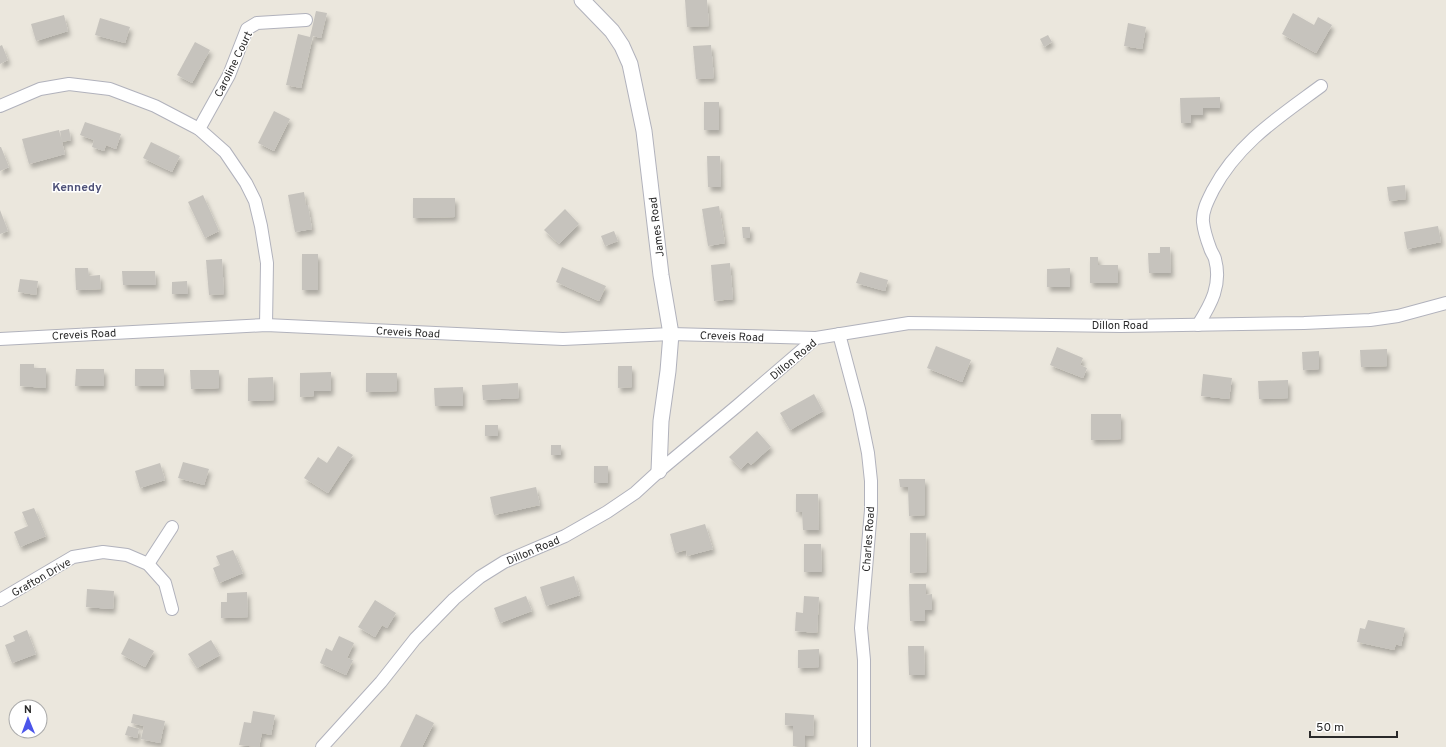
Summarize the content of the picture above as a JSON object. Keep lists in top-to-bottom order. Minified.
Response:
{"streets":{"street":["Caroline Court","James Road","Dillon Road","Creveis Road","Charles Road","Grafton Drive"]},"crossings":[["James Road","Dillon Road"],["James Road","Creveis Road"],["Dillon Road","Creveis Road"],["Dillon Road","Charles Road"]],"districts":["Kennedy"],"scale_bar":"50 m","north":"top"}
